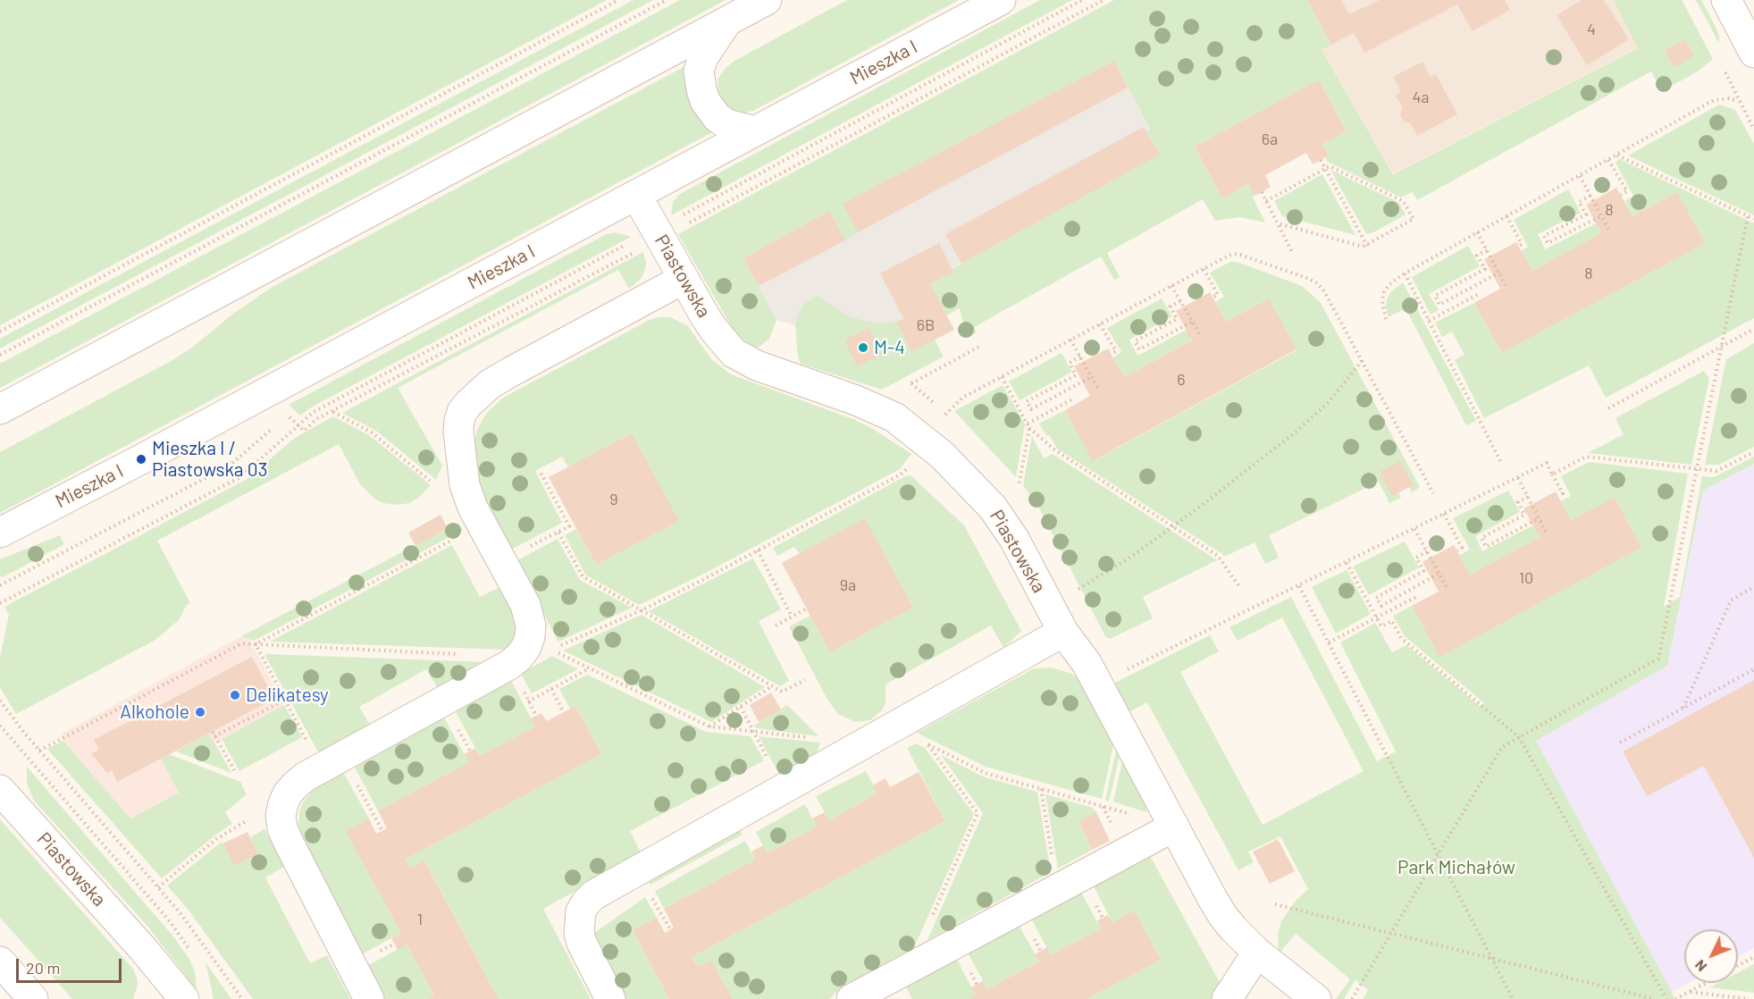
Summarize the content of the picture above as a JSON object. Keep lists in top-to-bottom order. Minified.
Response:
{"streets":{"street":["Mieszka I","Piastowska"]},"crossings":[["Mieszka I","Piastowska"]],"parks":["Park Michałów"],"places":["M-4","Mieszka I / Piastowska 03","Delikatesy","Alkohole"],"house_numbers":["4","4a","6a","8","8","6B","6","9","10","9a","1"],"scale_bar":"20 m","north":"bottom left"}
